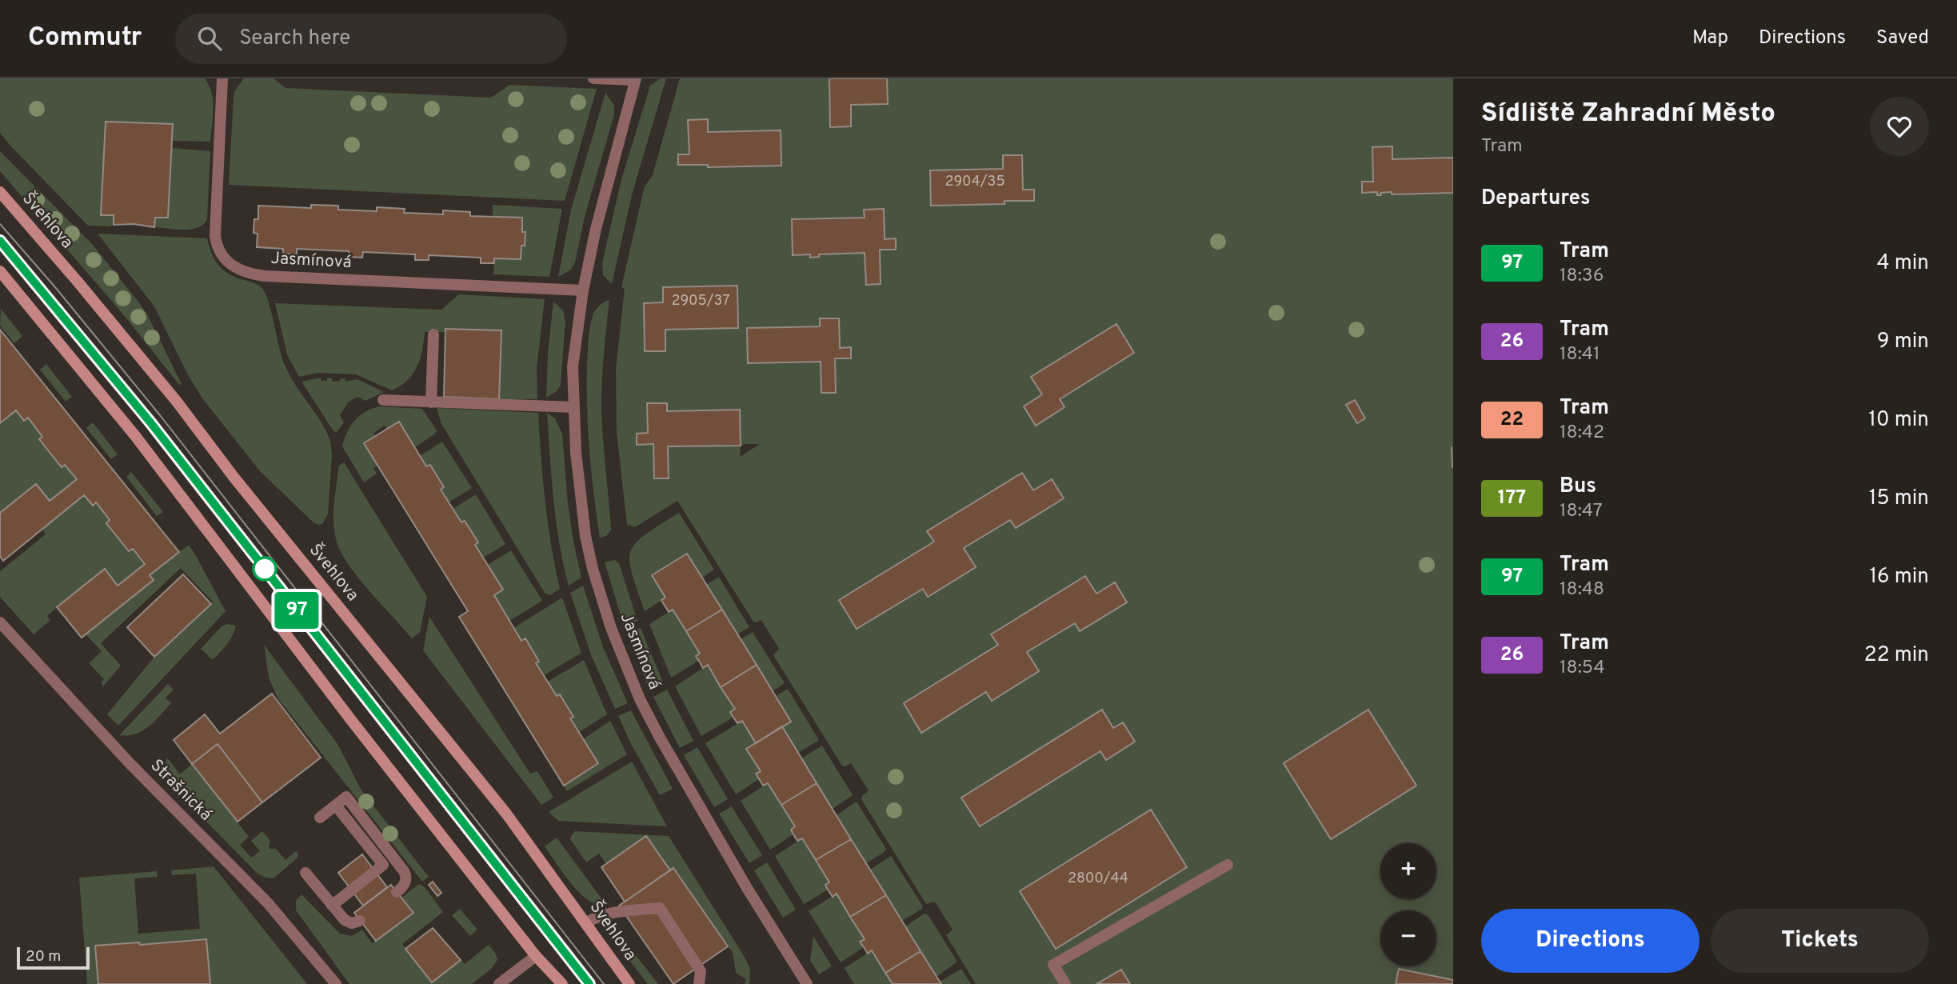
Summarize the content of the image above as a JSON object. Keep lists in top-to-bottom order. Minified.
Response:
{"streets":{"main road":["Švehlova"],"street":["Jasmínová","Strašnická"]},"lines":["tram line 97"],"house_numbers":["2904/35","2905/37","2800/44"],"scale_bar":"20 m","page":{"header":"Commutr","search":"Search here","nav":["Map","Directions","Saved"],"on_map":"97","heading":[["Sídliště Zahradní Město","Tram"],"Departures"],"list":[{"mark":"97","name":"Tram","note":"18:36","value":"4 min"},{"mark":"26","name":"Tram","note":"18:41","value":"9 min"},{"mark":"22","name":"Tram","note":"18:42","value":"10 min"},{"mark":"177","name":"Bus","note":"18:47","value":"15 min"},{"mark":"97","name":"Tram","note":"18:48","value":"16 min"},{"mark":"26","name":"Tram","note":"18:54","value":"22 min"}],"map_buttons":["+","−"],"buttons":["Directions","Tickets"],"scale":"20 m"}}
